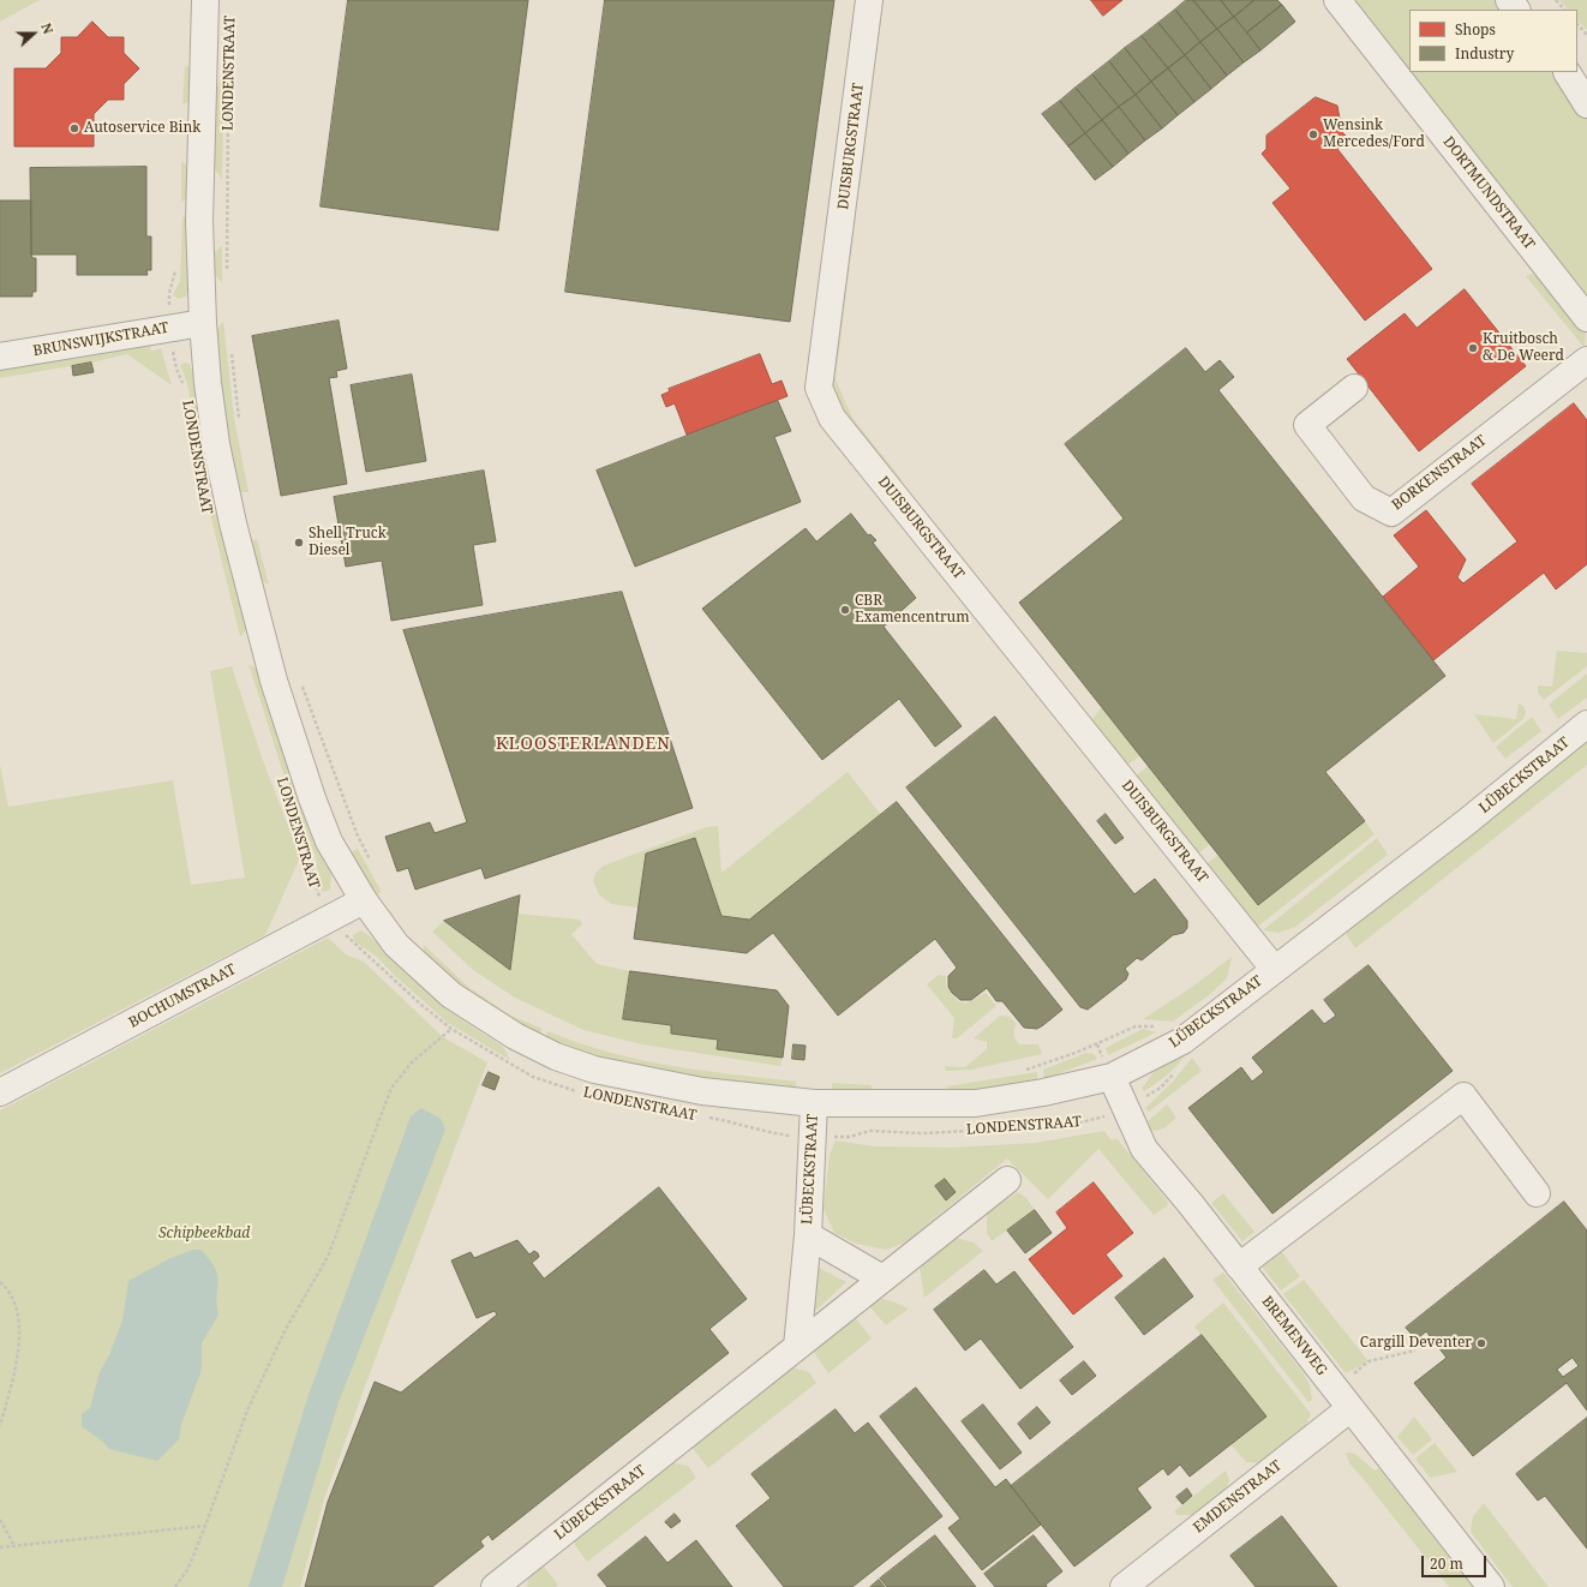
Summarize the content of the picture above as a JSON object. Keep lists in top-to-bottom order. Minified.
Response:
{"streets":{"street":["LONDENSTRAAT","DUISBURGSTRAAT","DORTMUNDSTRAAT","BRUNSWIJKSTRAAT","BORKENSTRAAT","LÜBECKSTRAAT","BOCHUMSTRAAT","BREMENWEG","EMDENSTRAAT"]},"crossings":[["LONDENSTRAAT","BRUNSWIJKSTRAAT"],["LONDENSTRAAT","LÜBECKSTRAAT"],["LONDENSTRAAT","BOCHUMSTRAAT"],["LONDENSTRAAT","BREMENWEG"],["DUISBURGSTRAAT","LÜBECKSTRAAT"],["LÜBECKSTRAAT","BREMENWEG"],["BREMENWEG","EMDENSTRAAT"]],"districts":["KLOOSTERLANDEN"],"parks":["Schipbeekbad"],"places":["Autoservice Bink","Wensink Mercedes/Ford","Kruitbosch & De Weerd","Shell Truck Diesel","CBR Examencentrum","Cargill Deventer"],"legend":["Shops","Industry"],"scale_bar":"20 m","north":"right"}
